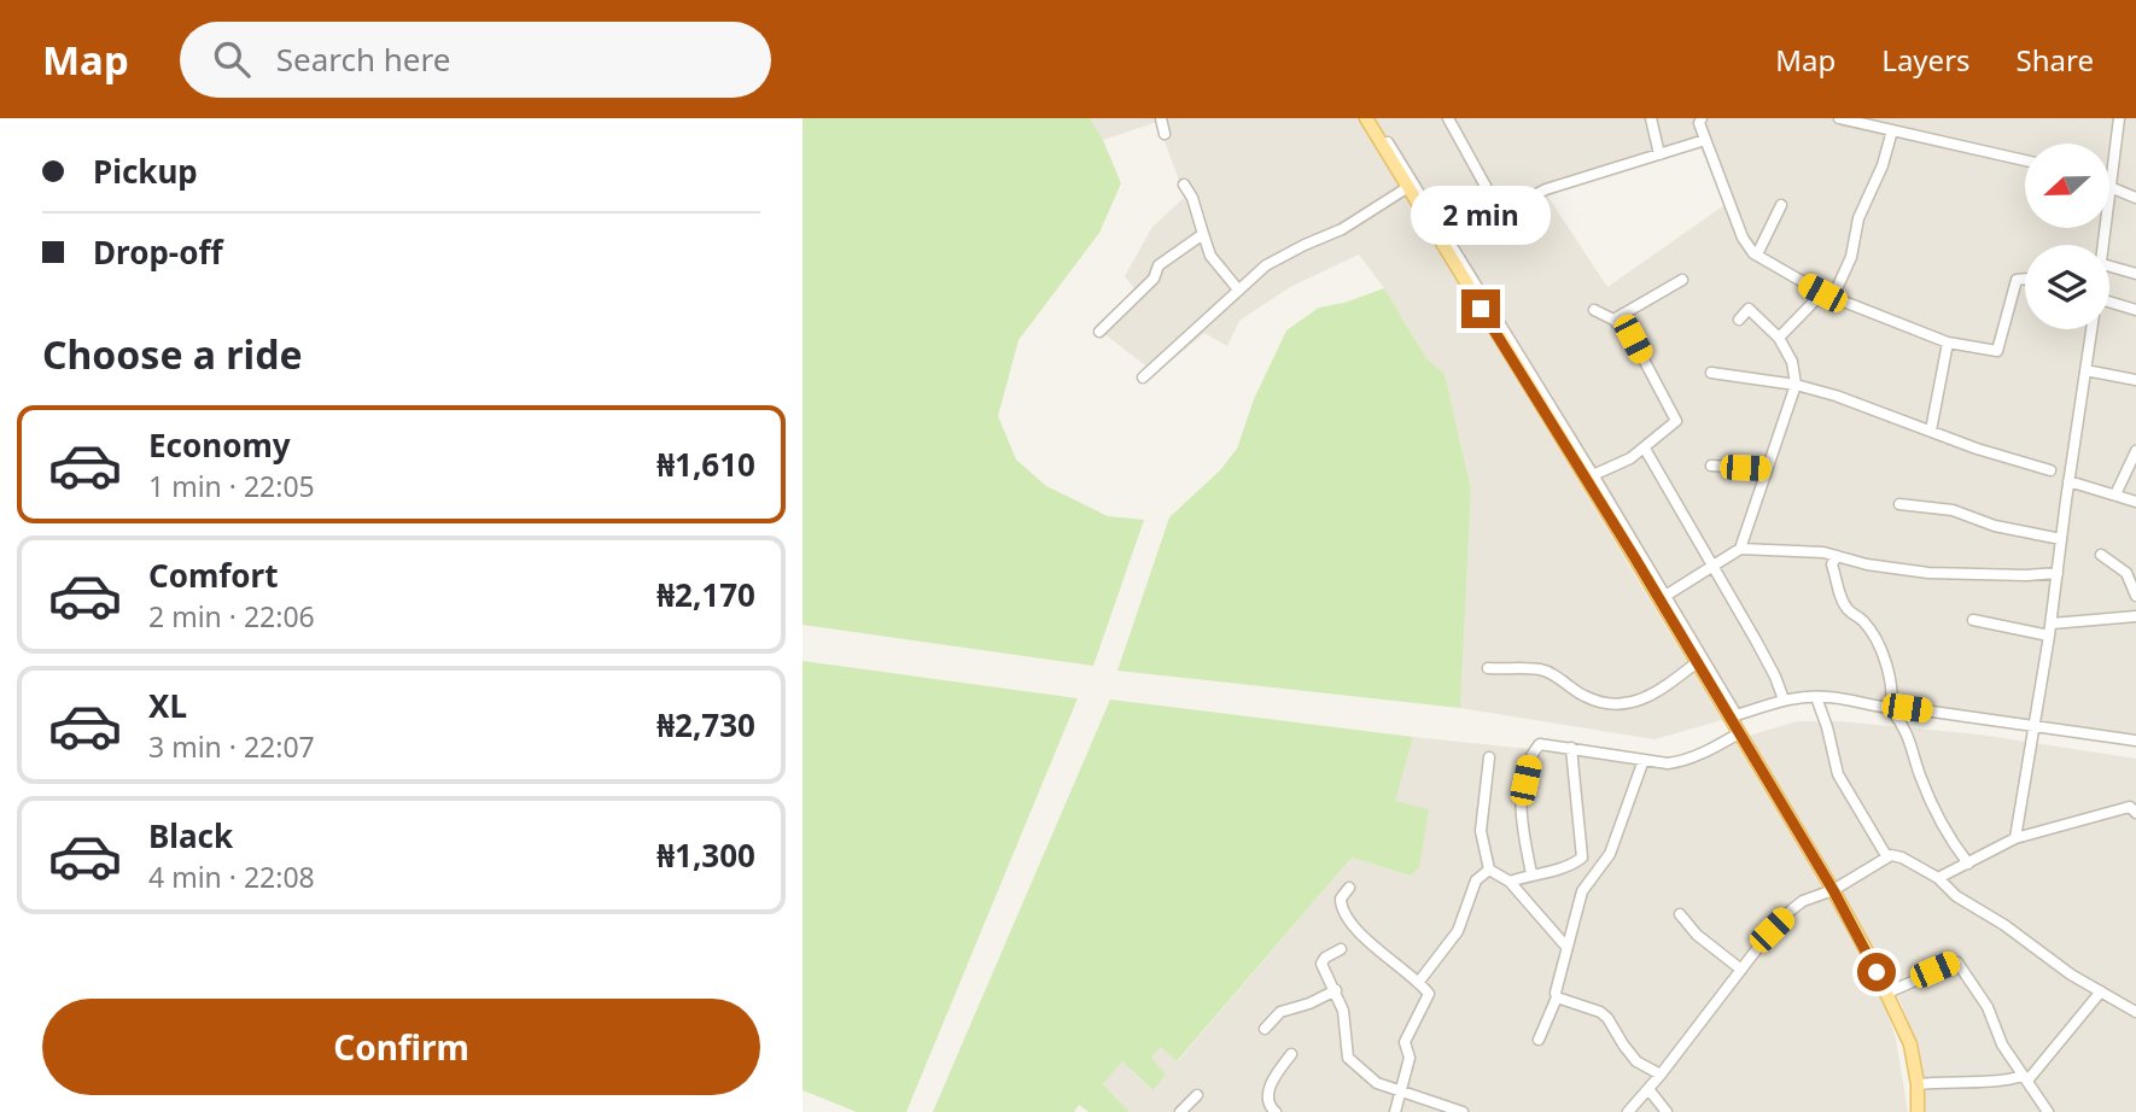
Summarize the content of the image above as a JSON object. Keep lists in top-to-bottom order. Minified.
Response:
{"north":"left","page":{"header":"Map","search":"Search here","nav":["Map","Layers","Share"],"banner":["Pickup","Drop-off"],"bubble":"2 min","heading":"Choose a ride","list":[{"name":"Economy","note":"1 min · 22:05","value":"₦1,610"},{"name":"Comfort","note":"2 min · 22:06","value":"₦2,170"},{"name":"XL","note":"3 min · 22:07","value":"₦2,730"},{"name":"Black","note":"4 min · 22:08","value":"₦1,300"}],"buttons":"Confirm"}}
